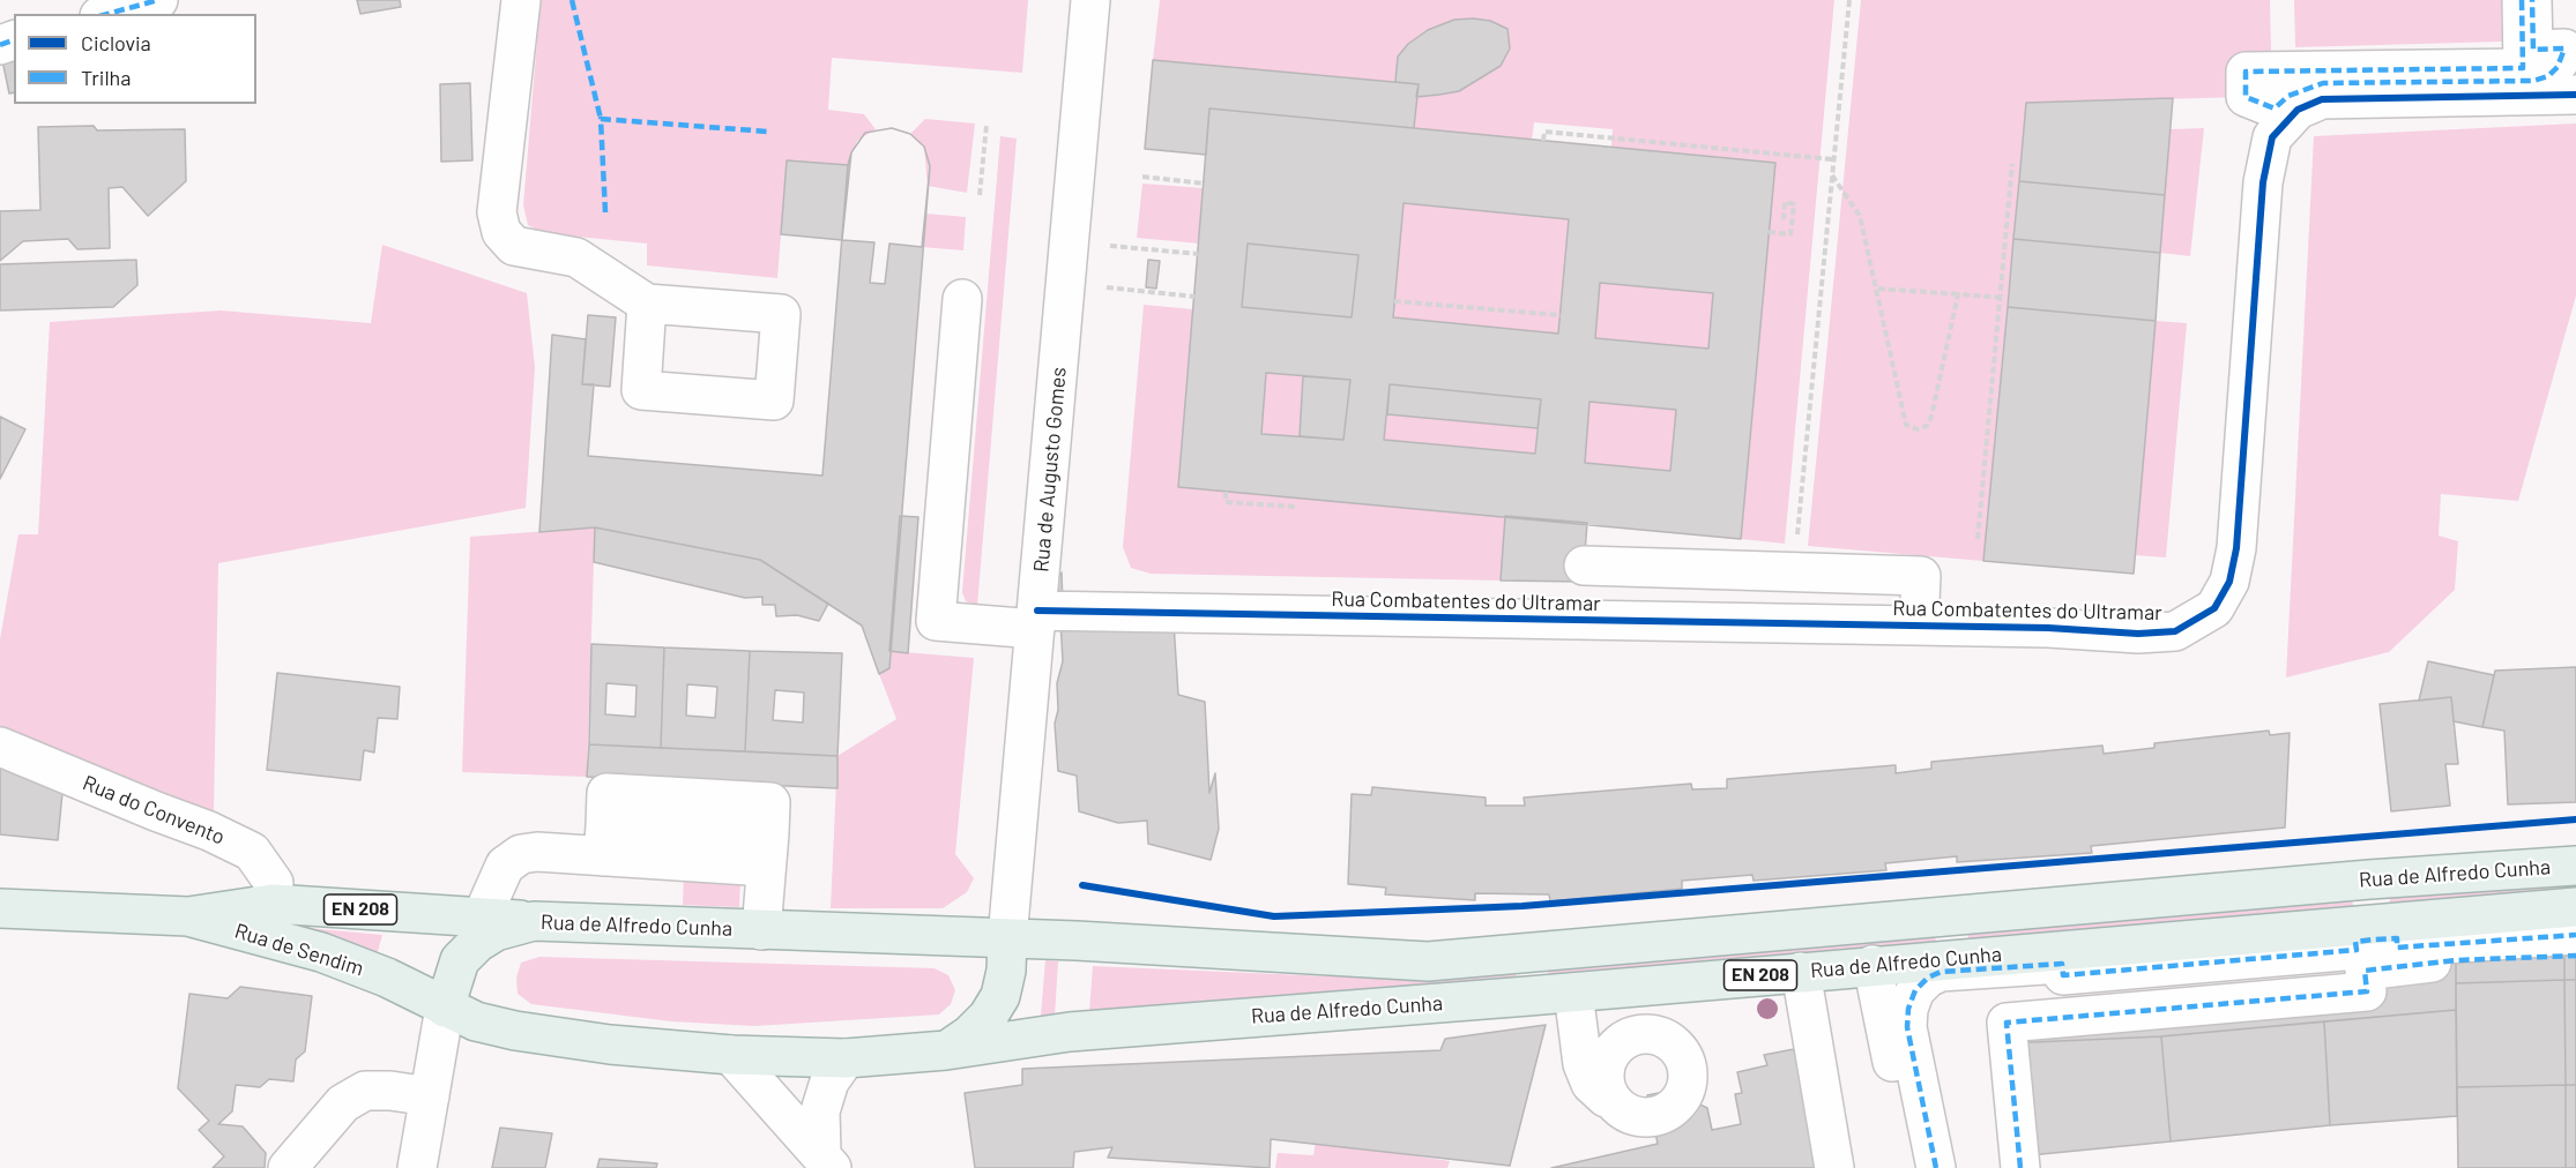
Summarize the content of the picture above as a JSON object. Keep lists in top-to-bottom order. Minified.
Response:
{"streets":{"main road":["Rua de Alfredo Cunha","EN 208","Rua de Sendim"],"street":["Rua de Augusto Gomes","Rua Combatentes do Ultramar","Rua do Convento"]},"crossings":[["Rua de Augusto Gomes","Rua Combatentes do Ultramar"],["Rua de Augusto Gomes","Rua de Alfredo Cunha"],["Rua do Convento","Rua de Sendim"],["Rua de Alfredo Cunha","Rua de Sendim"]],"legend":["Ciclovia","Trilha"]}
